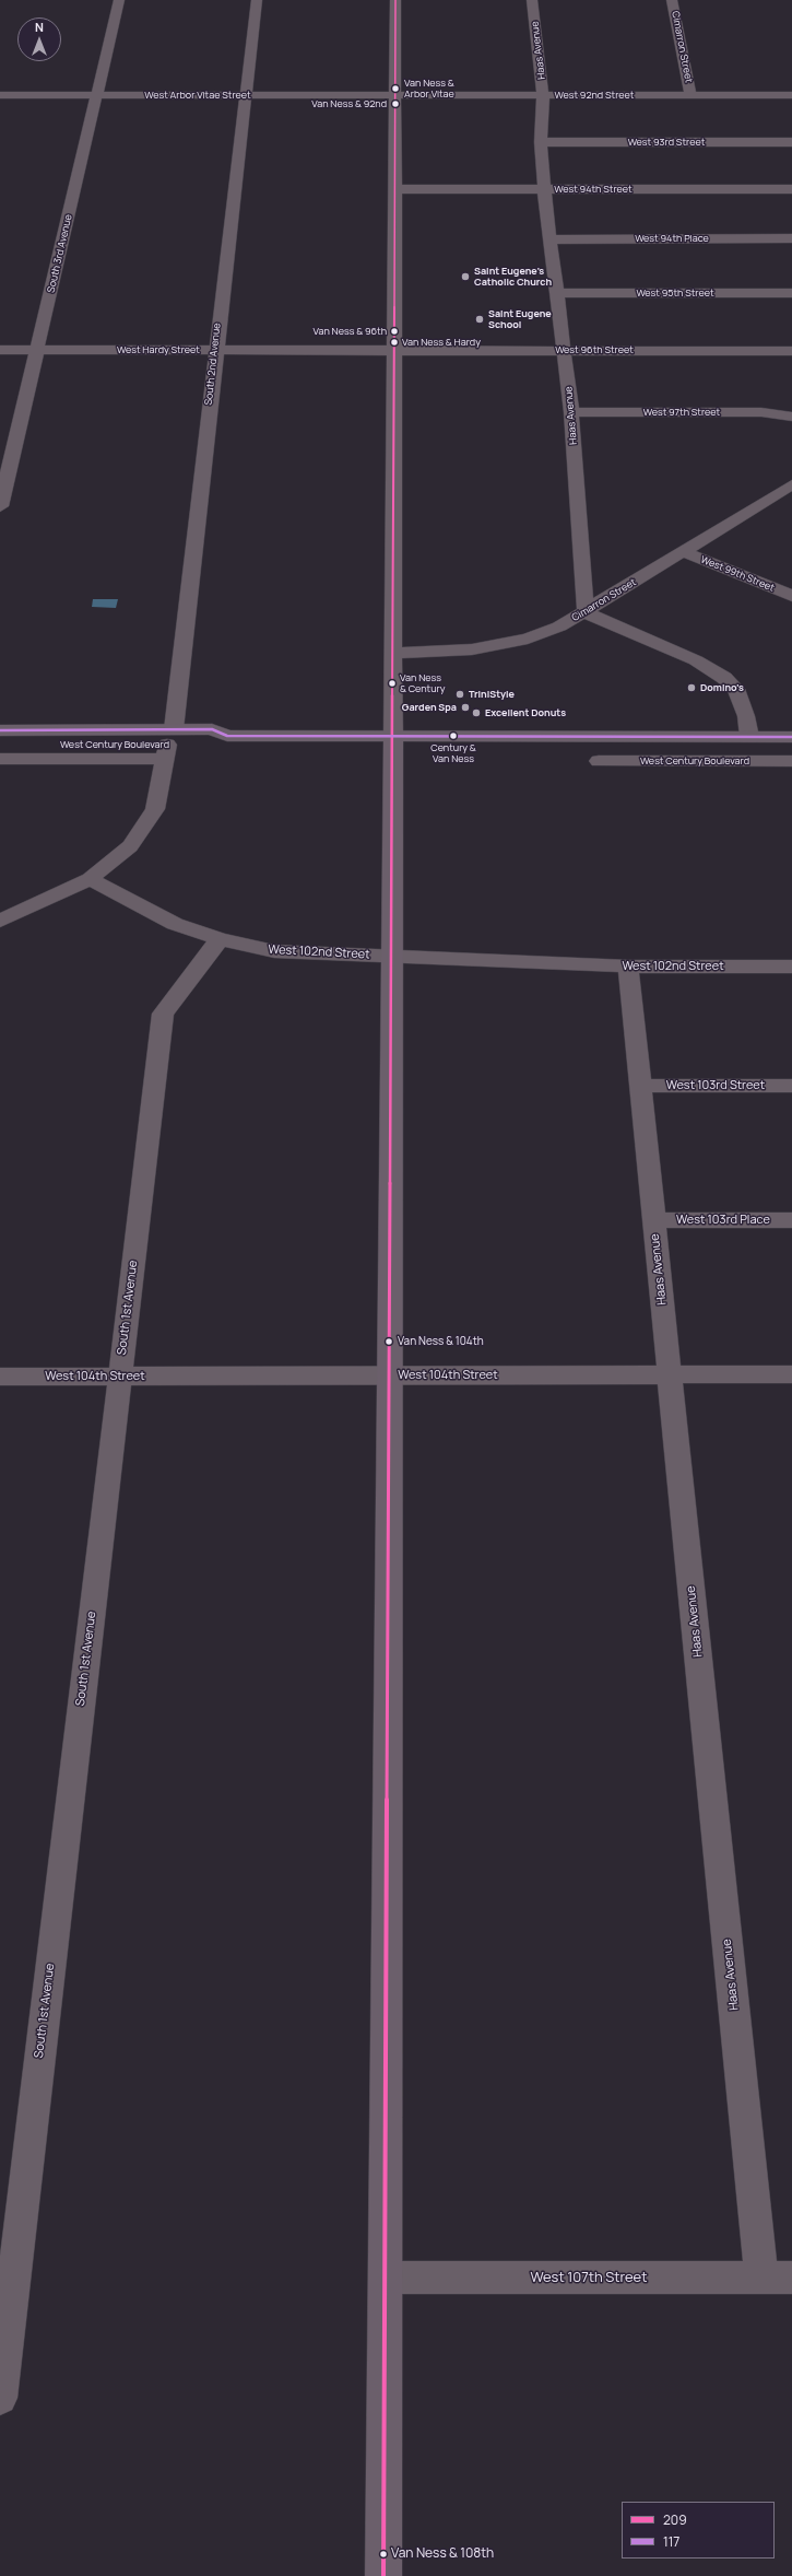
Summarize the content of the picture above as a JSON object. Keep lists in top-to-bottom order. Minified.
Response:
{"streets":{"main road":["West Century Boulevard"],"street":["Cimarron Street","Haas Avenue","West Arbor Vitae Street","West 92nd Street","West 93rd Street","West 94th Street","West 94th Place","South 3rd Avenue","West 95th Street","West Hardy Street","West 96th Street","South 2nd Avenue","West 97th Street","West 99th Street","West 102nd Street","West 103rd Street","West 103rd Place","South 1st Avenue","West 104th Street","West 107th Street"]},"crossings":[["Cimarron Street","Haas Avenue"],["Cimarron Street","West 92nd Street"],["Cimarron Street","West 99th Street"],["Haas Avenue","West 92nd Street"],["Haas Avenue","West 93rd Street"],["Haas Avenue","West 94th Street"],["Haas Avenue","West 94th Place"],["Haas Avenue","West 95th Street"],["Haas Avenue","West 96th Street"],["Haas Avenue","West 97th Street"],["Haas Avenue","West 102nd Street"],["Haas Avenue","West 103rd Street"],["Haas Avenue","West 103rd Place"],["Haas Avenue","West 104th Street"],["Haas Avenue","West 107th Street"],["West Arbor Vitae Street","West 92nd Street"],["West Arbor Vitae Street","South 3rd Avenue"],["West Arbor Vitae Street","South 2nd Avenue"],["South 3rd Avenue","West Hardy Street"],["West Hardy Street","West 96th Street"],["West Hardy Street","South 2nd Avenue"],["South 2nd Avenue","West Century Boulevard"],["South 2nd Avenue","West 102nd Street"],["West 102nd Street","South 1st Avenue"],["South 1st Avenue","West 104th Street"]],"places":["Van Ness & Arbor Vitae","Van Ness & 92nd","Saint Eugene's Catholic Church","Saint Eugene School","Van Ness & 96th","Van Ness & Hardy","Van Ness & Century","Domino's","TriniStyle","Garden Spa","Excellent Donuts","Century & Van Ness","Van Ness & 104th","Van Ness & 108th"],"lines":["transit line 209","transit line 117"],"legend":["209","117"],"north":"top"}
